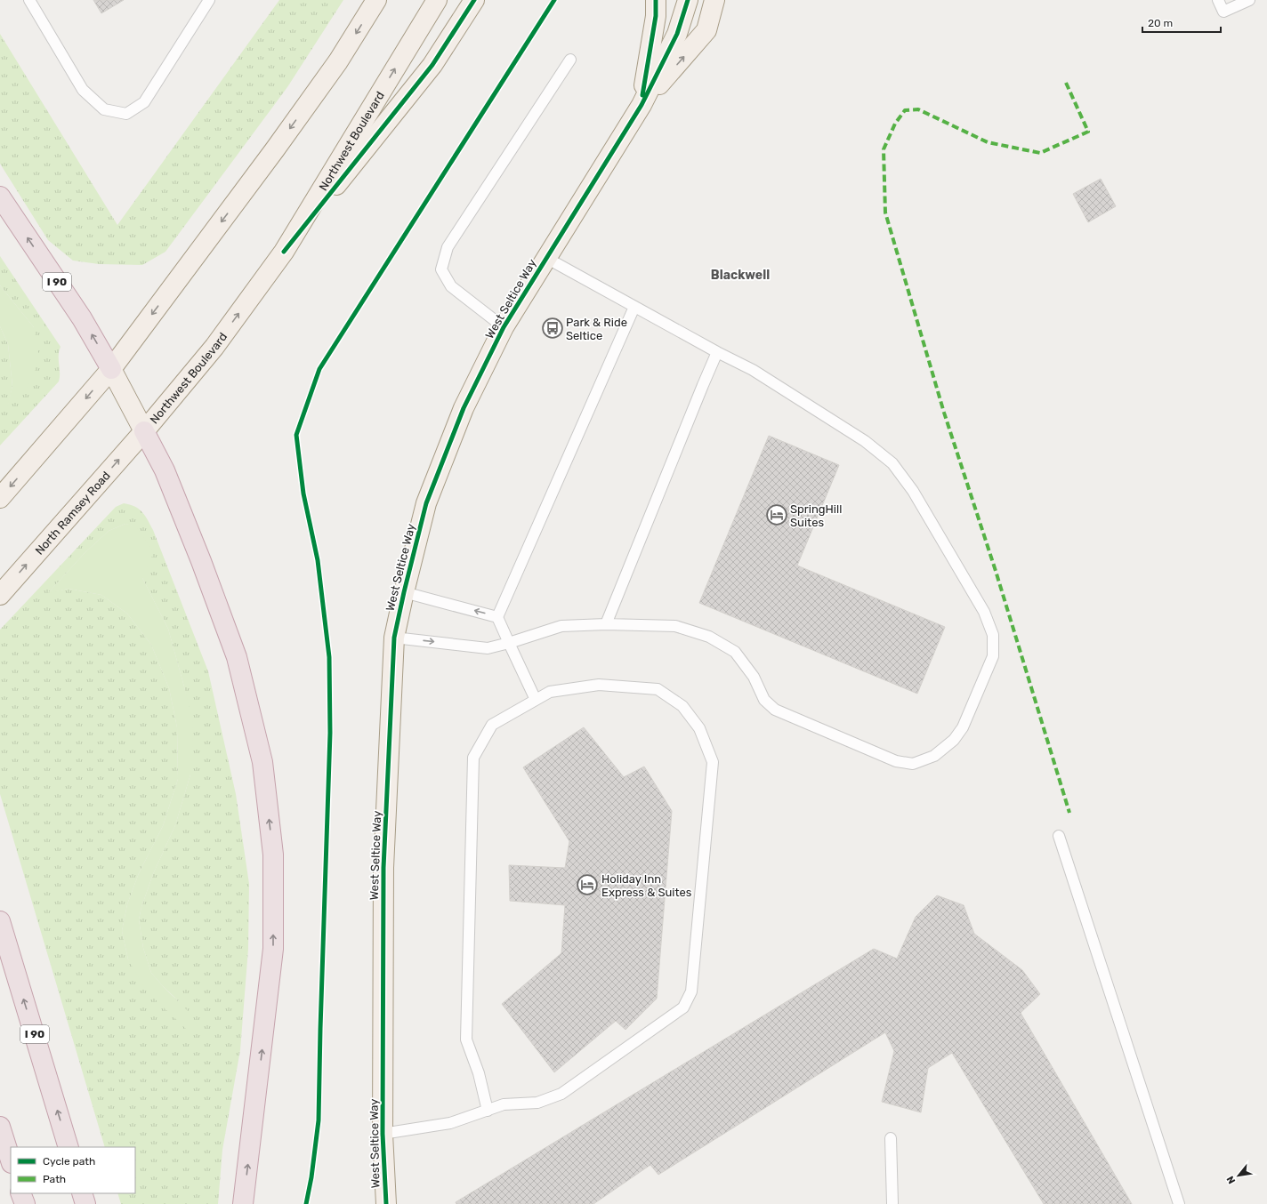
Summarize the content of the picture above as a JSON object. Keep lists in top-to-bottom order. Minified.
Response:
{"streets":{"highway":["I 90"],"main road":["Northwest Boulevard","West Seltice Way","North Ramsey Road"]},"crossings":[["Northwest Boulevard","North Ramsey Road"]],"districts":["Blackwell"],"places":{"bus stop":["Park & Ride Seltice"],"hotel":["SpringHill Suites","Holiday Inn Express & Suites"]},"legend":["Cycle path","Path"],"scale_bar":"20 m","north":"bottom left"}
